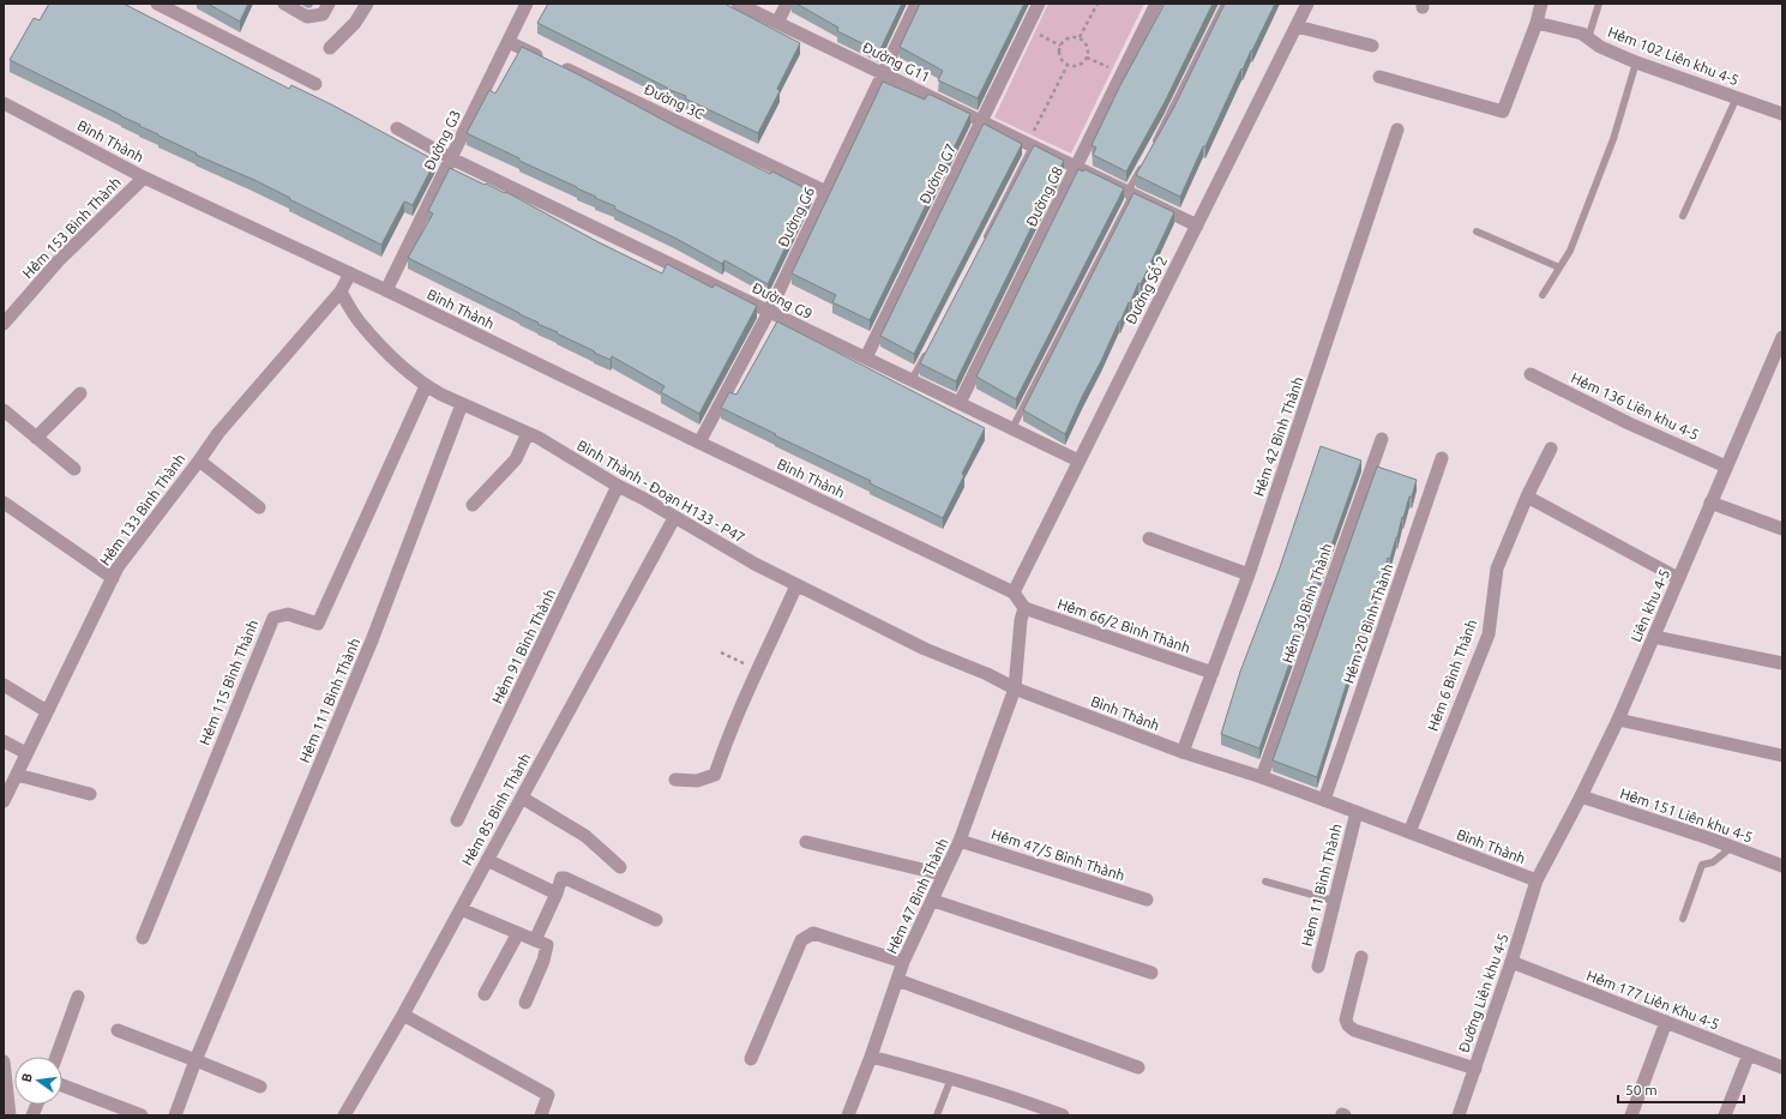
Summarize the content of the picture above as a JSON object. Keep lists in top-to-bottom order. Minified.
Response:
{"streets":{"street":["Hẻm 102 Liên khu 4-5","Đường G11","Đường 3C","Đường G3","Bình Thành","Đường G7","Đường G8","Đường G6","Hẻm 153 Bình Thành","Đường Số 2","Đường G9","Hẻm 136 Liên khu 4-5","Hẻm 42 Bình Thành","Bình Thành - Đoạn H133 - P47","Hẻm 133 Bình Thành","Hẻm 30 Bình Thành","Liên khu 4-5","Hẻm 20 Bình Thành","Hẻm 66/2 Bình Thành","Hẻm 91 Bình Thành","Hẻm 6 Bình Thành","Hẻm 115 Bình Thành","Hẻm 111 Bình Thành","Hẻm 85 Bình Thành","Hẻm 151 Liên khu 4-5","Hẻm 47/5 Bình Thành","Hẻm 11 Bình Thành","Hẻm 47 Bình Thành","Đường Liên khu 4-5","Hẻm 177 Liên Khu 4-5"]},"crossings":[["Đường G11","Đường G7"],["Đường G11","Đường G8"],["Đường G11","Đường G6"],["Đường G11","Đường Số 2"],["Đường 3C","Đường G3"],["Đường 3C","Đường G6"],["Đường G3","Bình Thành"],["Đường G3","Đường G9"],["Bình Thành","Đường G6"],["Bình Thành","Hẻm 153 Bình Thành"],["Bình Thành","Đường Số 2"],["Bình Thành","Hẻm 42 Bình Thành"],["Bình Thành","Bình Thành - Đoạn H133 - P47"],["Bình Thành","Hẻm 30 Bình Thành"],["Bình Thành","Liên khu 4-5"],["Bình Thành","Hẻm 20 Bình Thành"],["Bình Thành","Hẻm 66/2 Bình Thành"],["Bình Thành","Hẻm 6 Bình Thành"],["Bình Thành","Hẻm 11 Bình Thành"],["Bình Thành","Hẻm 47 Bình Thành"],["Bình Thành","Đường Liên khu 4-5"],["Đường G7","Đường G9"],["Đường G8","Đường G9"],["Đường G6","Đường G9"],["Đường Số 2","Đường G9"],["Hẻm 136 Liên khu 4-5","Liên khu 4-5"],["Hẻm 42 Bình Thành","Hẻm 66/2 Bình Thành"],["Bình Thành - Đoạn H133 - P47","Hẻm 133 Bình Thành"],["Bình Thành - Đoạn H133 - P47","Hẻm 91 Bình Thành"],["Bình Thành - Đoạn H133 - P47","Hẻm 115 Bình Thành"],["Bình Thành - Đoạn H133 - P47","Hẻm 111 Bình Thành"],["Bình Thành - Đoạn H133 - P47","Hẻm 85 Bình Thành"],["Bình Thành - Đoạn H133 - P47","Hẻm 47 Bình Thành"],["Liên khu 4-5","Hẻm 151 Liên khu 4-5"],["Liên khu 4-5","Đường Liên khu 4-5"],["Hẻm 47/5 Bình Thành","Hẻm 47 Bình Thành"],["Đường Liên khu 4-5","Hẻm 177 Liên Khu 4-5"]],"scale_bar":"50 m","north":"left"}
